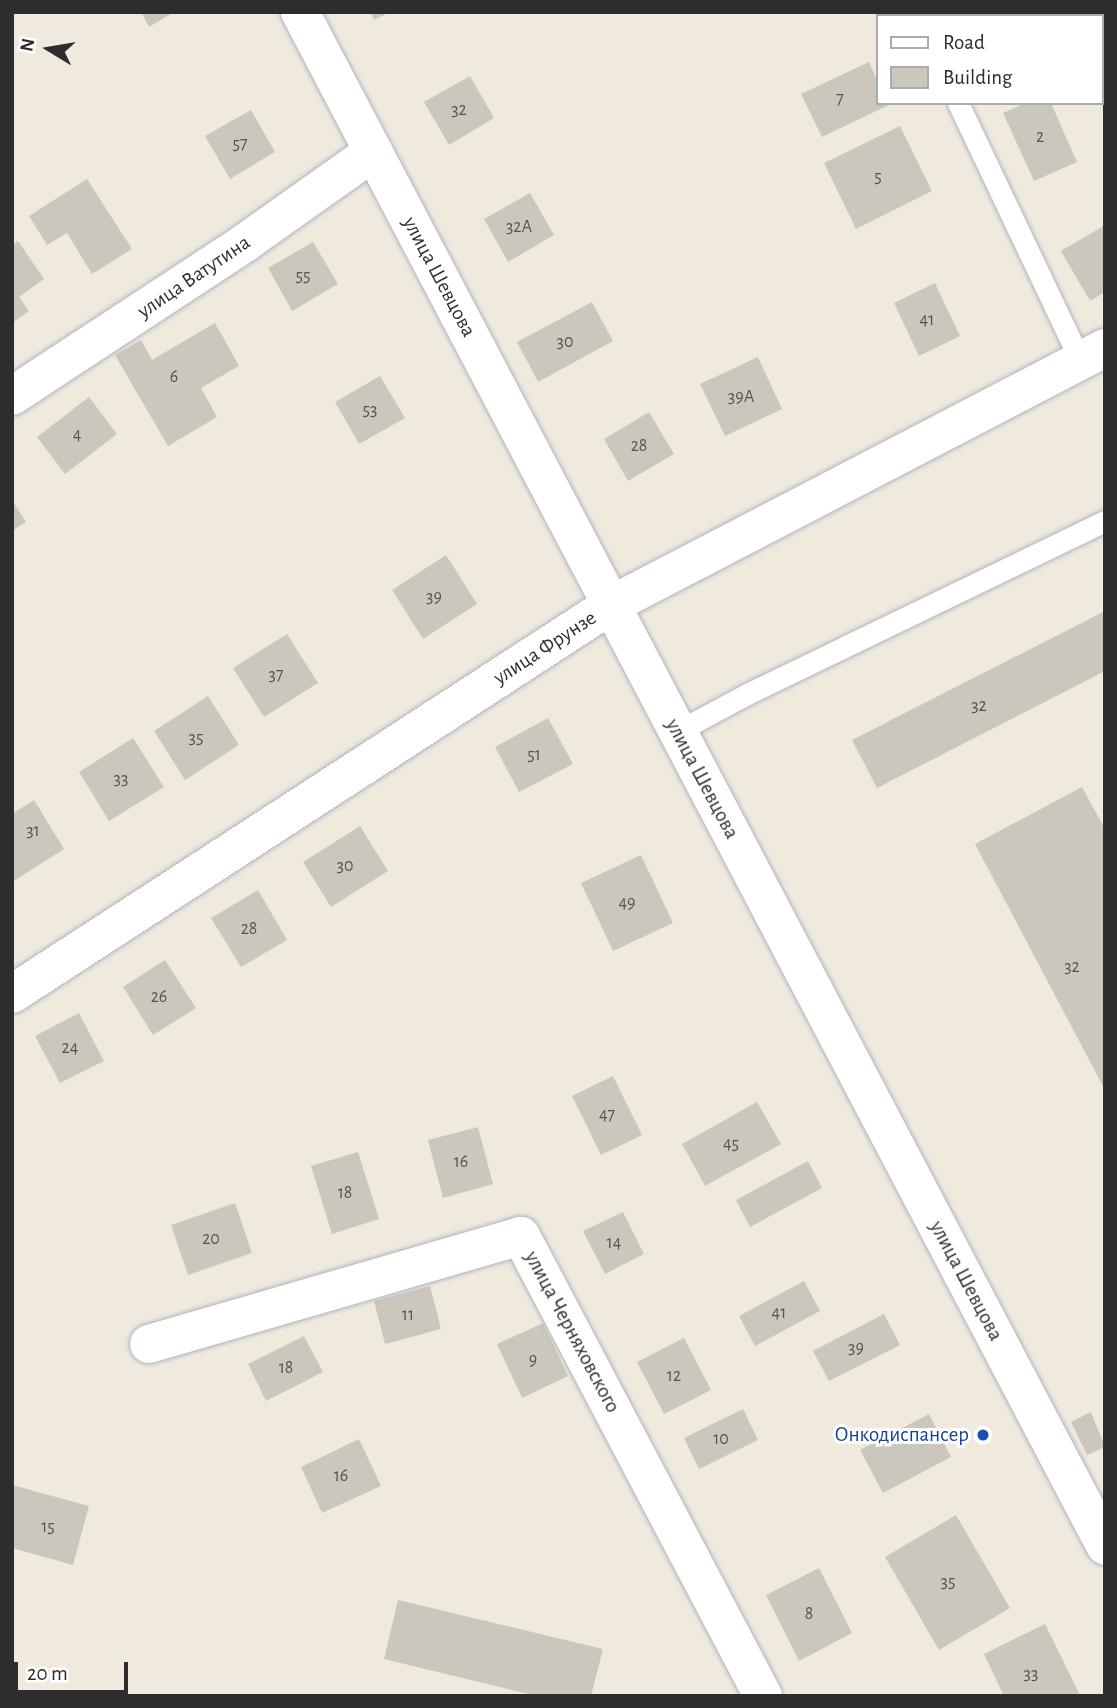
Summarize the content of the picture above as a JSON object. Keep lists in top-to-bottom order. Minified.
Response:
{"streets":{"street":["улица Ватутина","улица Шевцова","улица Фрунзе","улица Черняховского"]},"crossings":[["улица Ватутина","улица Шевцова"],["улица Шевцова","улица Фрунзе"]],"places":["Онкодиспансер"],"house_numbers":["7","32","2","57","5","32А","55","41","30","6","39А","53","4","28","39","37","32","35","51","33","31","30","49","28","32","26","24","47","45","16","18","20","14","41","11","39","9","18","12","10","16","15","35","8","33"],"legend":["Road","Building"],"scale_bar":"20 m","north":"left"}
